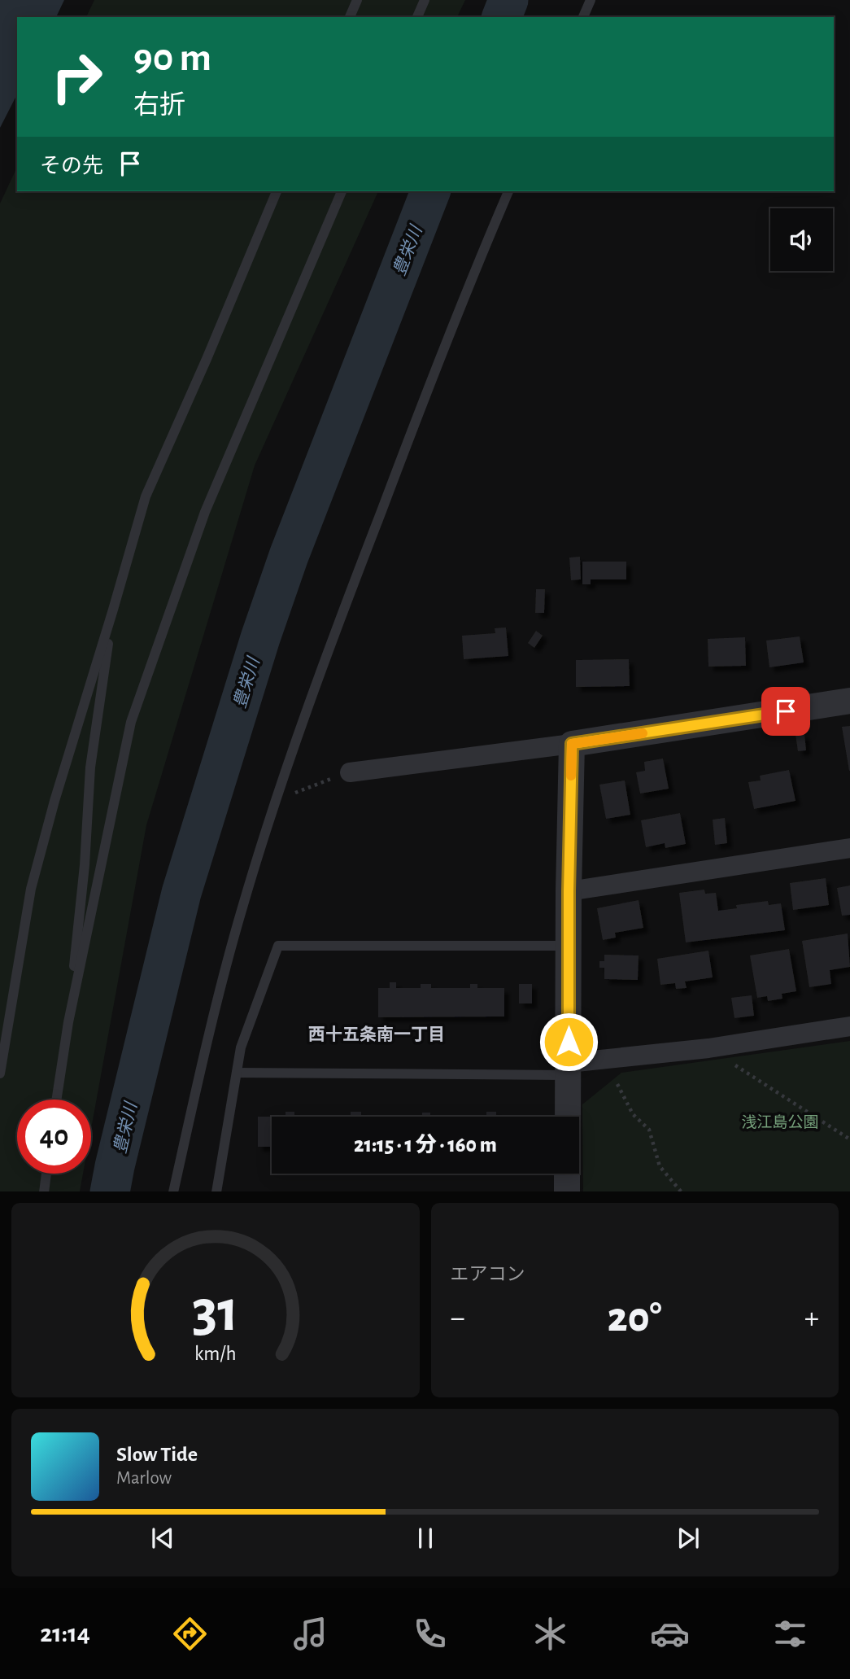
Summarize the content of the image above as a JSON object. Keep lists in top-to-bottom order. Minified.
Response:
{"districts":["西十五条南一丁目"],"water":["豊栄川"],"parks":["浅江島公園"],"page":{"turn":["90 m","右折"],"then":"その先","limit":"40","trip":"21:15 · 1 分 · 160 m","tile":"エアコン","heat":["−","20°","+"],"song":["Slow Tide","Marlow"],"tabs":"21:14","gauge":["31","km/h"]}}
